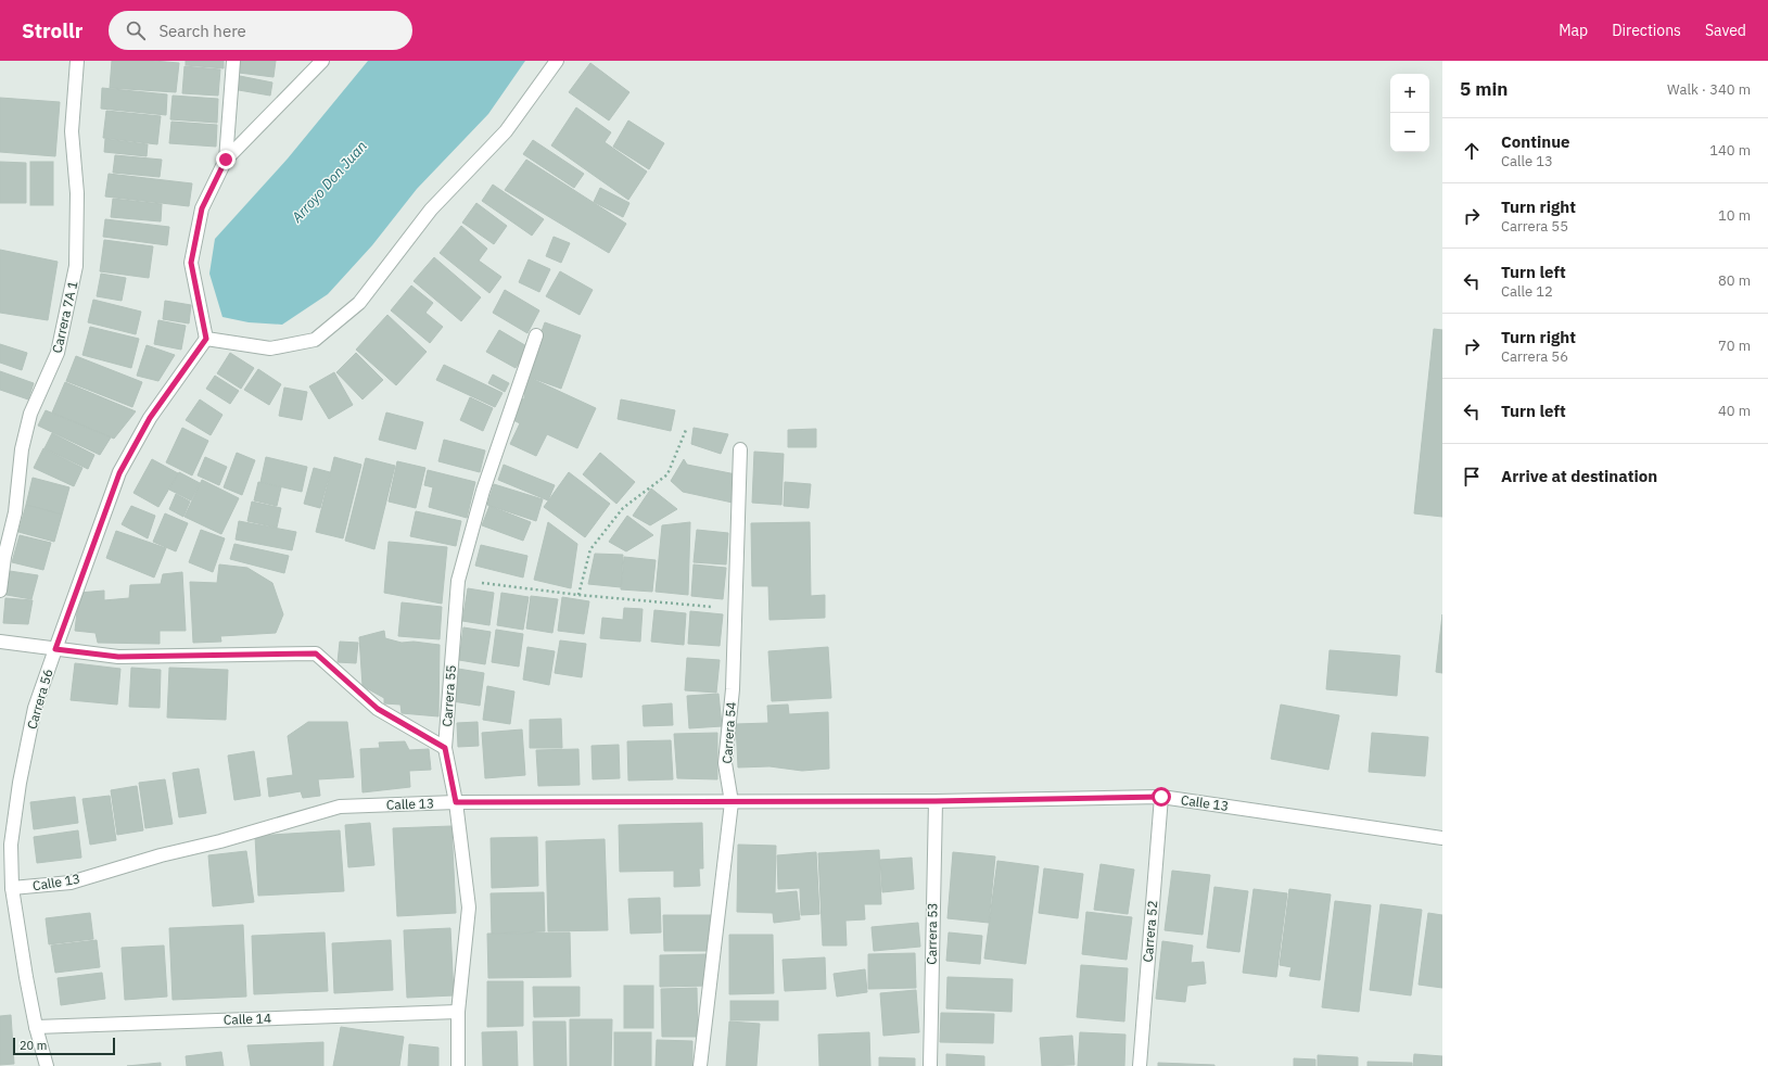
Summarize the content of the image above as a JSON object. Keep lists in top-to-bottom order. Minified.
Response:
{"streets":{"street":["Carrera 7A 1","Carrera 55","Carrera 56","Carrera 54","Calle 13","Carrera 52","Carrera 53","Calle 14"]},"crossings":[["Carrera 55","Calle 13"],["Carrera 55","Calle 14"],["Carrera 56","Calle 13"],["Carrera 56","Calle 14"],["Carrera 54","Calle 13"],["Calle 13","Carrera 52"],["Calle 13","Carrera 53"]],"water":["Arroyo Don Juan"],"scale_bar":"20 m","page":{"header":"Strollr","search":"Search here","nav":["Map","Directions","Saved"],"heading":["5 min","Walk · 340 m"],"map_buttons":["+","−"],"list":[["Continue","Calle 13","140 m"],["Turn right","Carrera 55","10 m"],["Turn left","Calle 12","80 m"],["Turn right","Carrera 56","70 m"],["Turn left","40 m"],"Arrive at destination"],"scale":"20 m"}}
